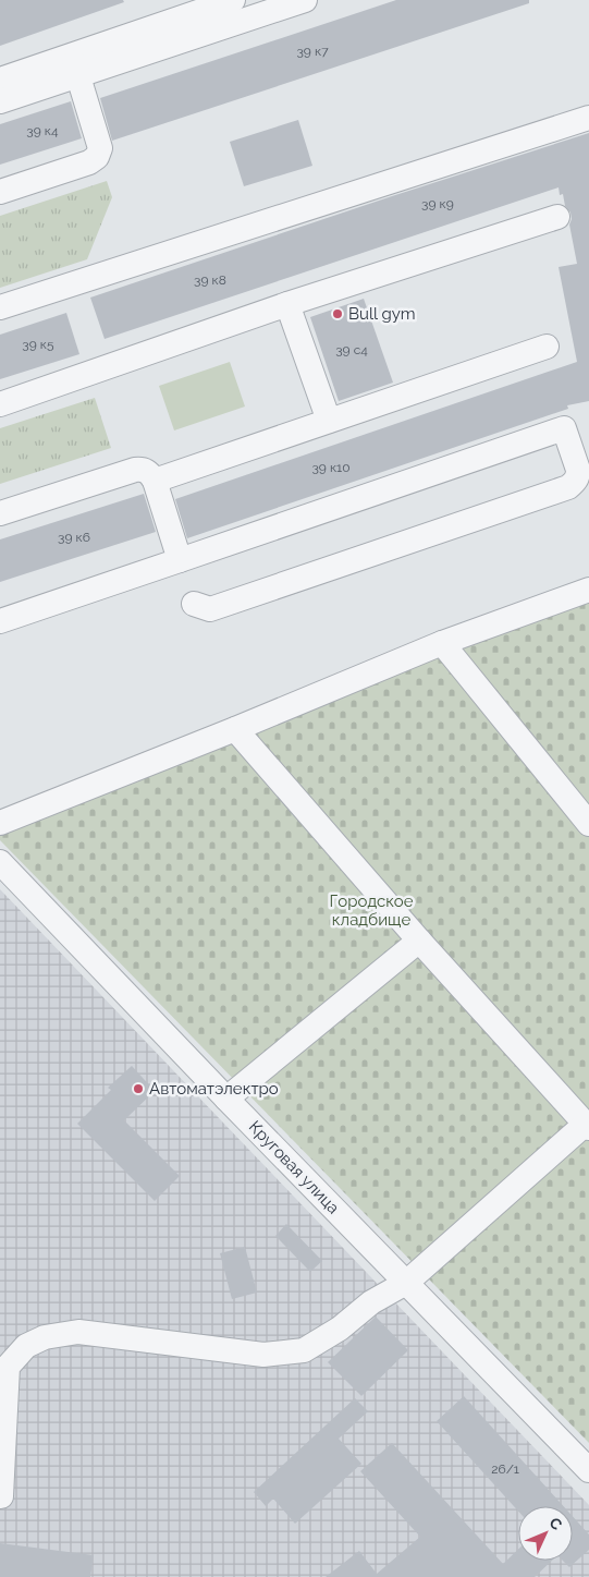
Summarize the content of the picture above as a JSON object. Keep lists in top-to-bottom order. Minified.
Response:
{"streets":{"street":["Круговая улица"]},"parks":["Городское кладбище"],"places":["Bull gym","Автоматэлектро"],"house_numbers":["39 к7","39 к4","39 к9","39 к8","39 к5","39 с4","39 к10","39 к6","26/1"],"north":"top right"}
